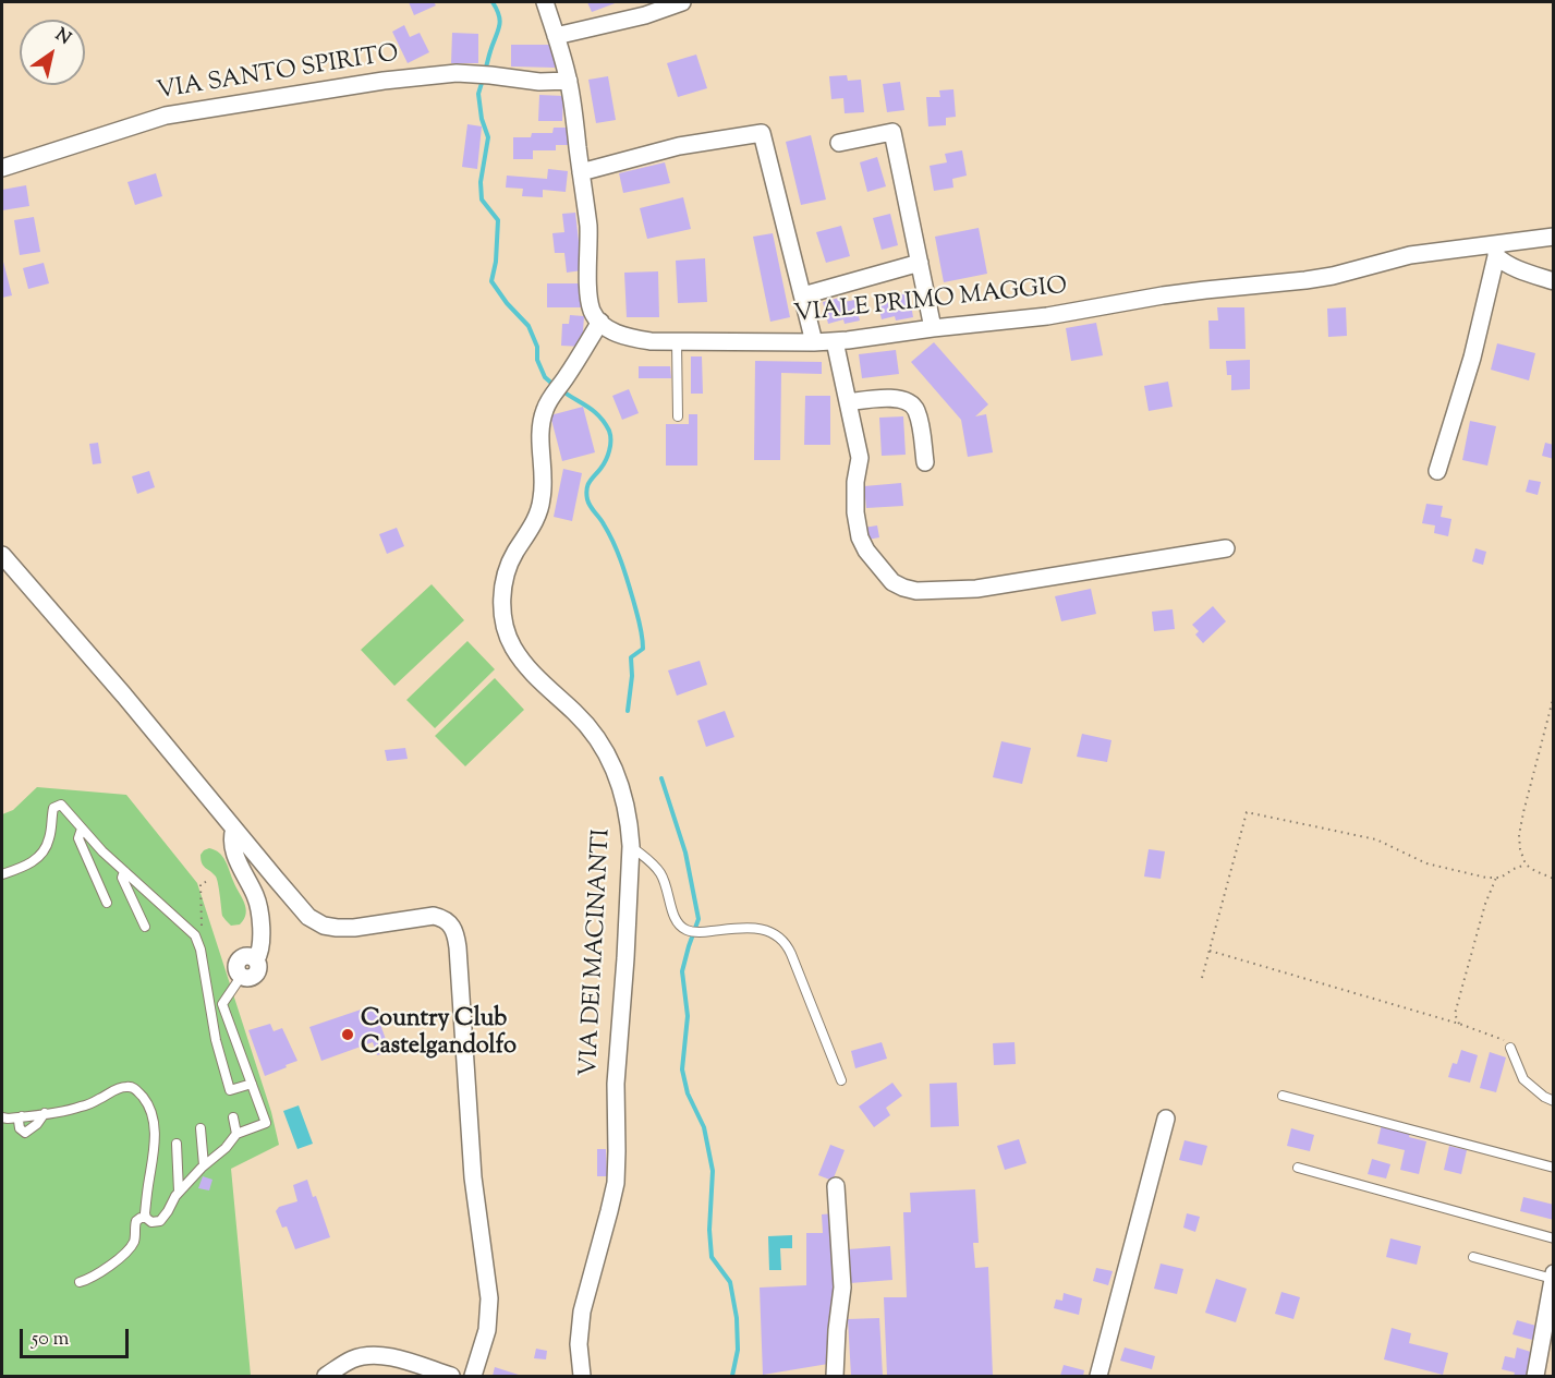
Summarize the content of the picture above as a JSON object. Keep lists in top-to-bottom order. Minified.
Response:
{"streets":{"street":["VIA SANTO SPIRITO","VIALE PRIMO MAGGIO","VIA DEI MACINANTI"]},"crossings":[["VIALE PRIMO MAGGIO","VIA DEI MACINANTI"]],"places":["Country Club Castelgandolfo"],"scale_bar":"50 m","north":"top right"}
